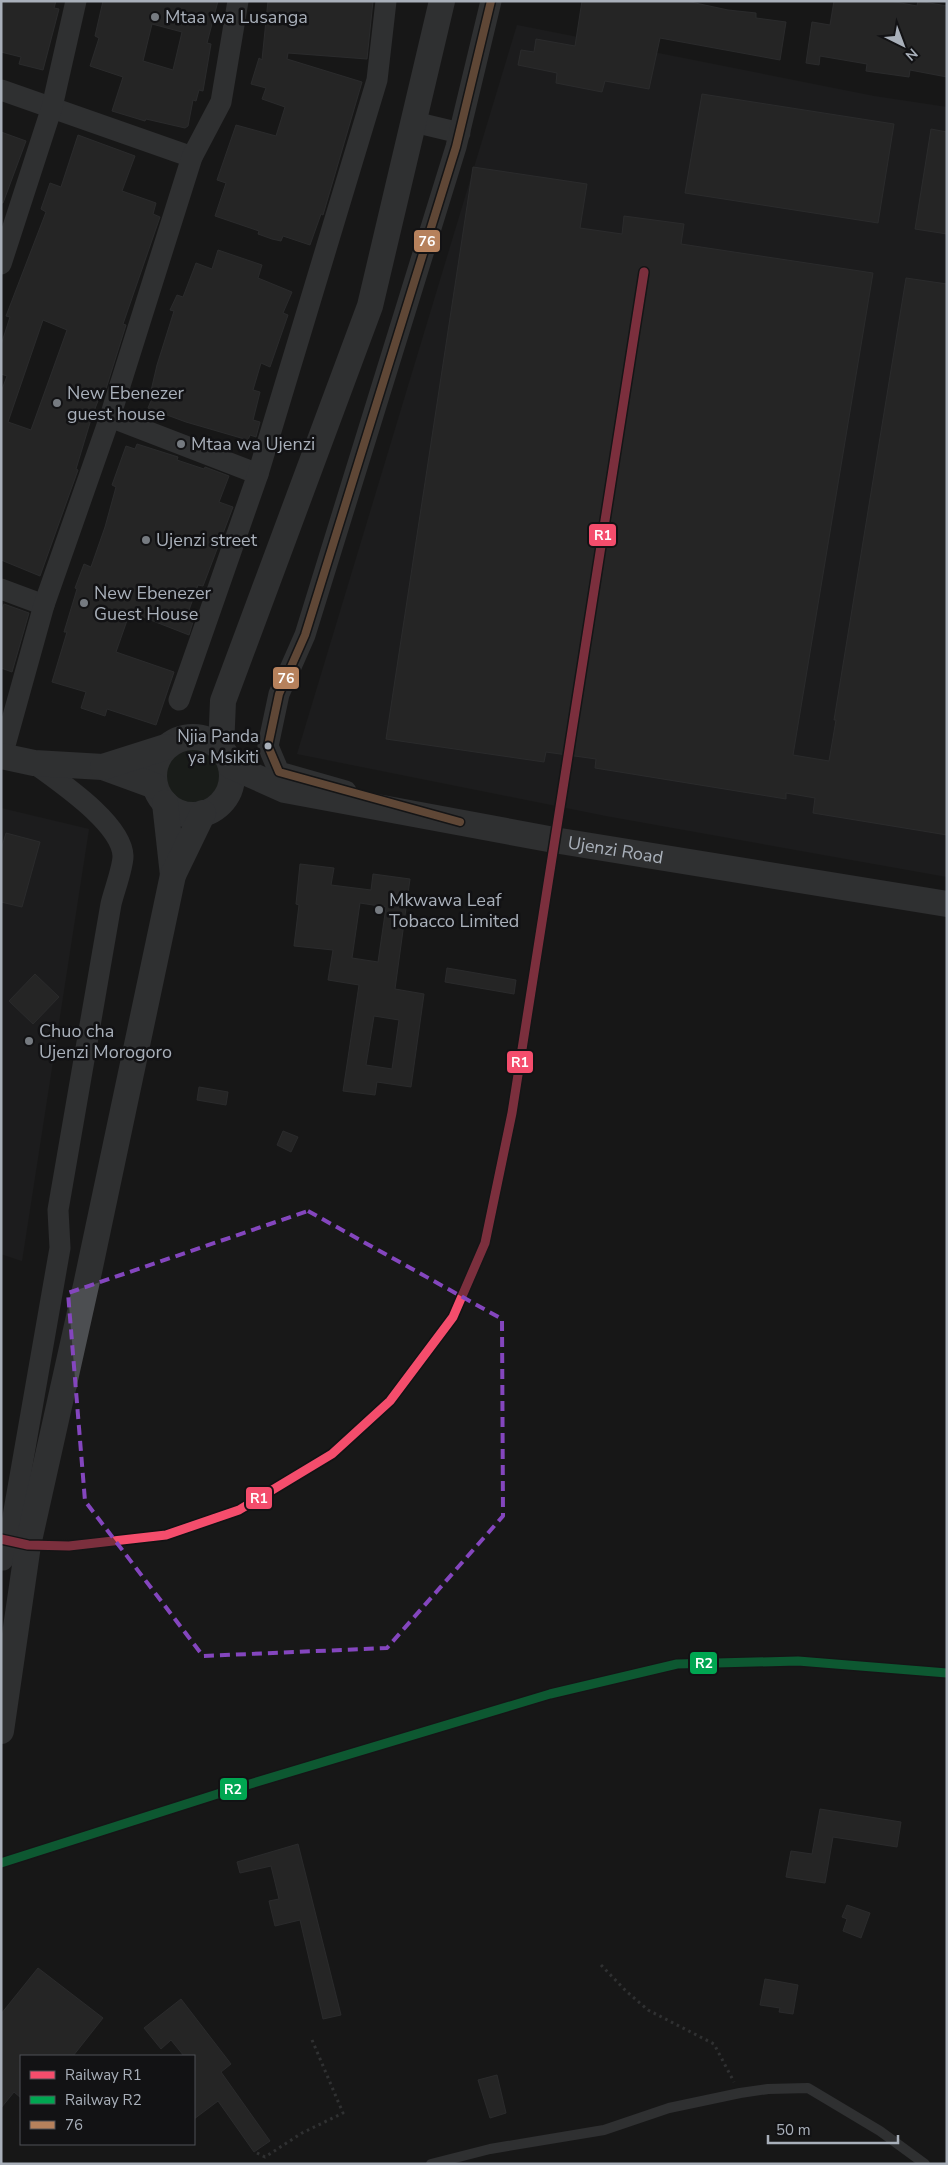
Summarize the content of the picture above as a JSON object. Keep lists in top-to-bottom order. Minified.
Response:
{"streets":{"street":["Ujenzi Road"]},"places":["Mtaa wa Lusanga","New Ebenezer guest house","Mtaa wa Ujenzi","Ujenzi street","New Ebenezer Guest House","Njia Panda ya Msikiti","Mkwawa Leaf Tobacco Limited","Chuo cha Ujenzi Morogoro"],"lines":["transit line 76","rail line R1","rail line R2"],"legend":["Railway R1","Railway R2","76"],"scale_bar":"50 m","north":"bottom right"}
